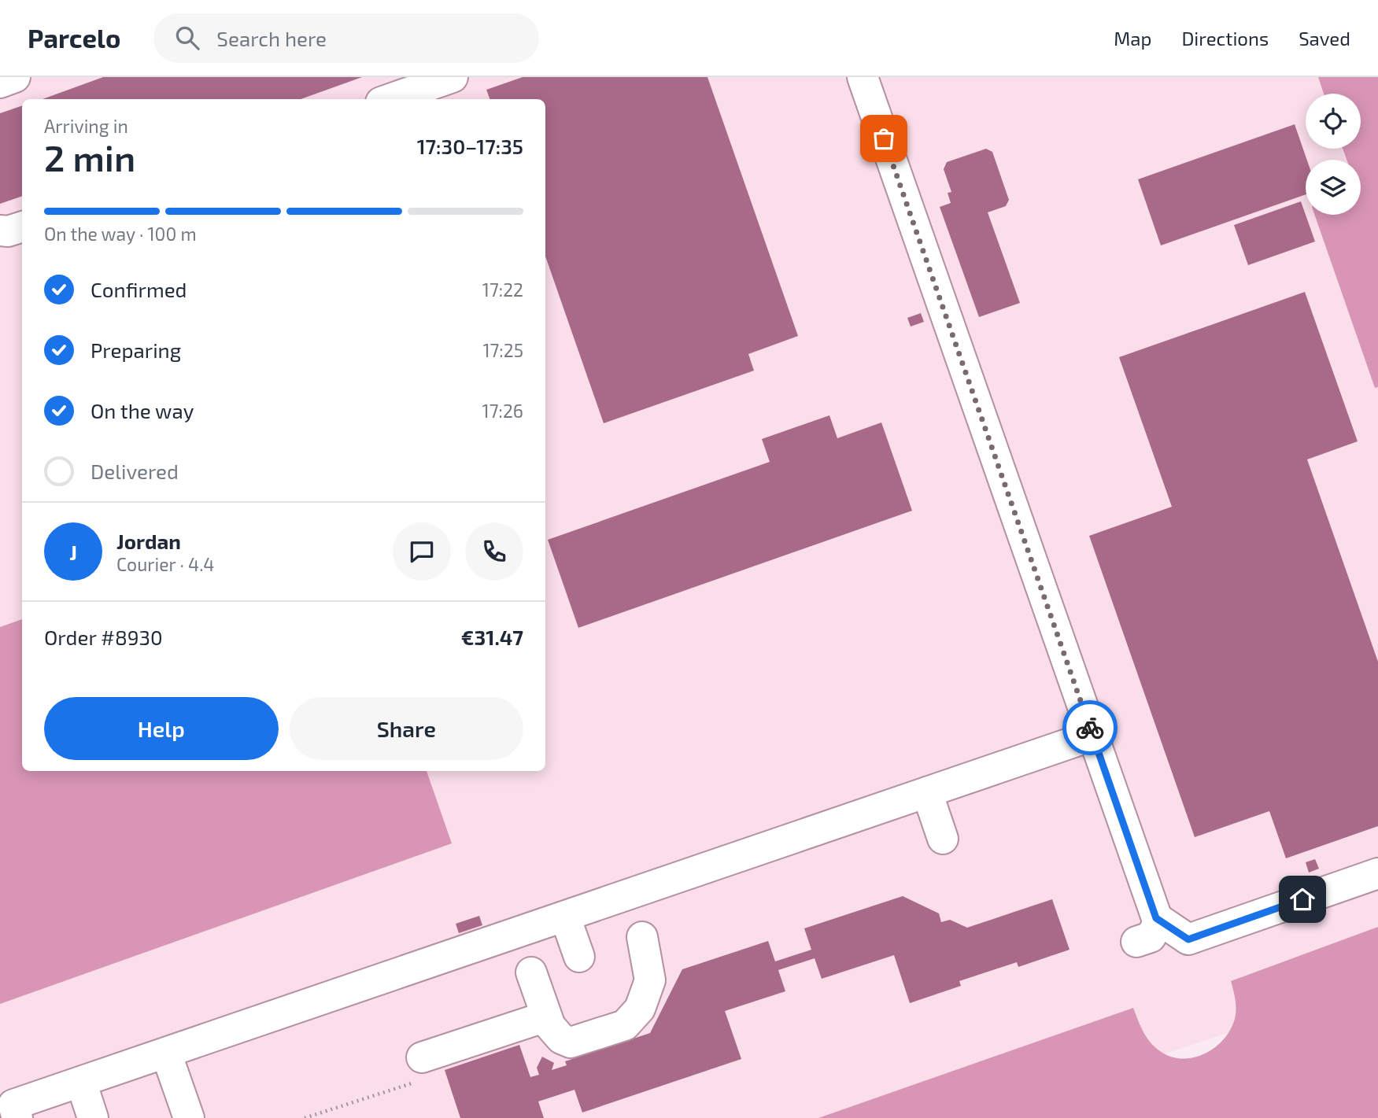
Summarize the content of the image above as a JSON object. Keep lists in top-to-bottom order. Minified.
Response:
{"page":{"header":"Parcelo","search":"Search here","nav":["Map","Directions","Saved"],"heading":["2 min","Arriving in","17:30–17:35"],"panel":["Jordan","Courier · 4.4","Order #8930","€31.47"],"bar":"On the way · 100 m","list":[["Confirmed","17:22"],["Preparing","17:25"],["On the way","17:26"],"Delivered"],"round":"J","buttons":["Help","Share"]}}
